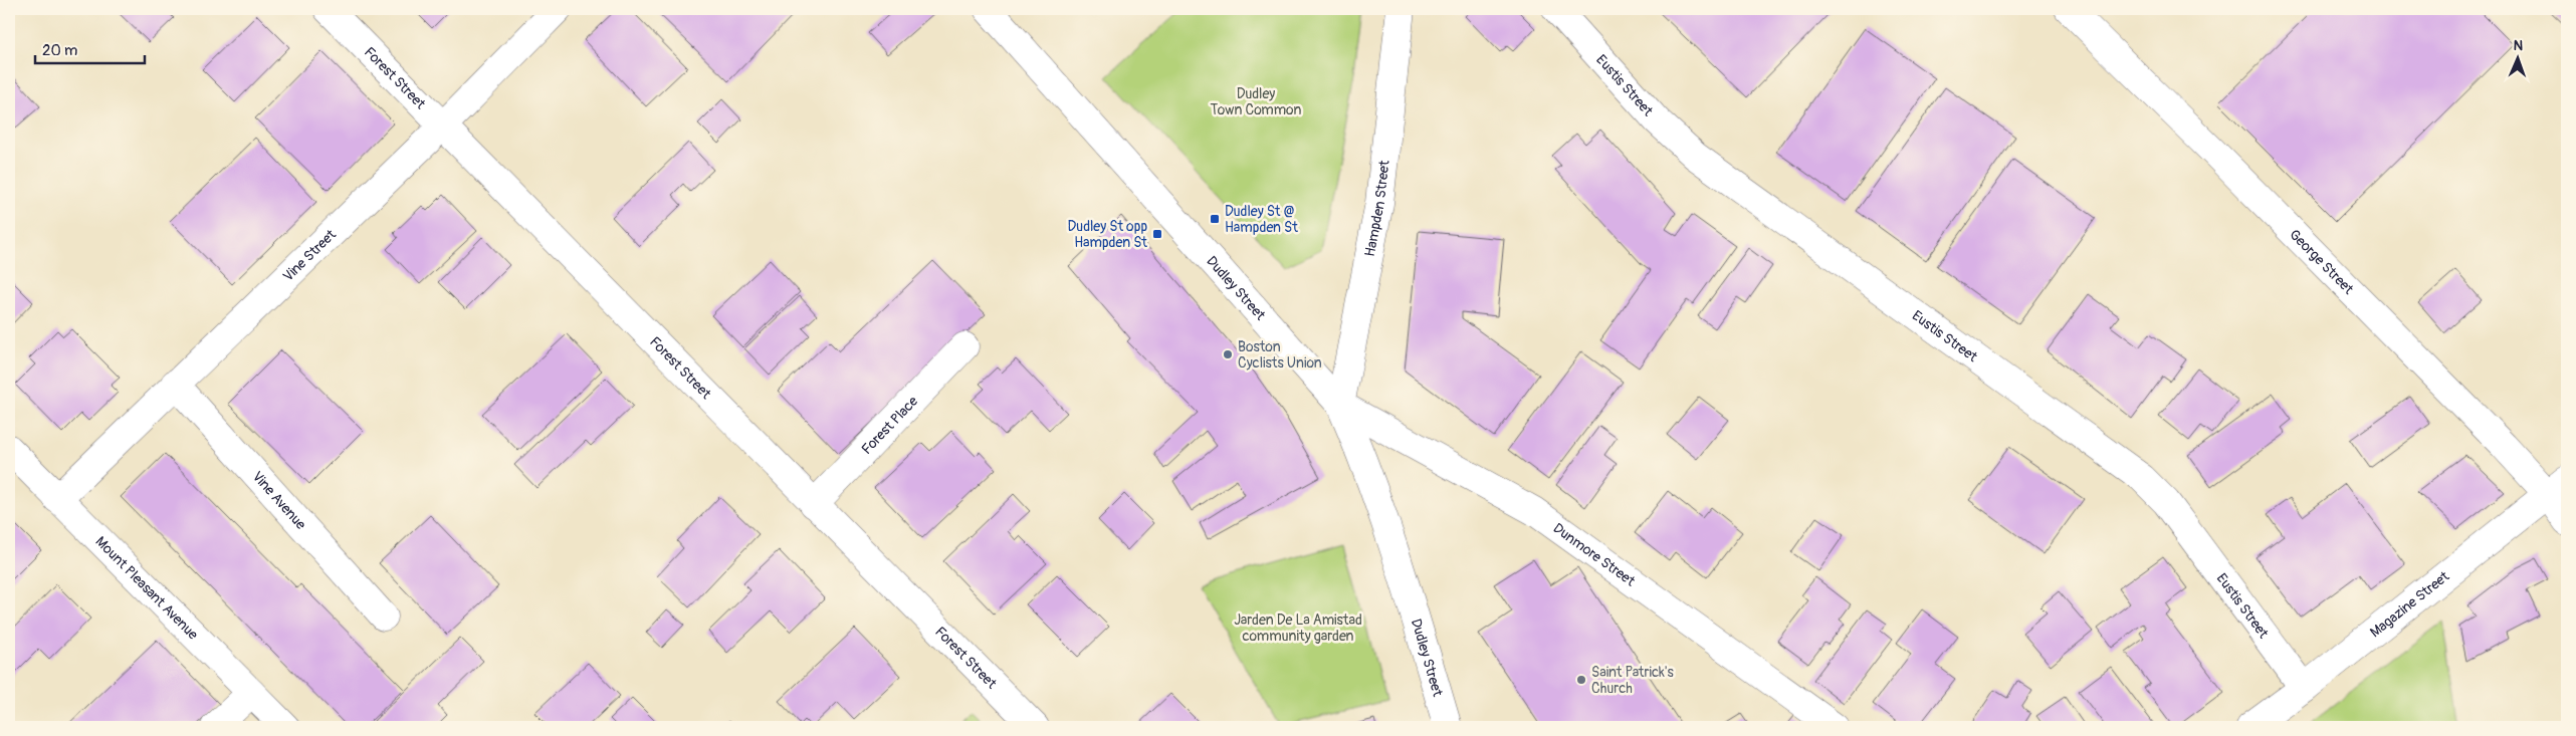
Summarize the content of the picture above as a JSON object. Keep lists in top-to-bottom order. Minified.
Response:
{"streets":{"street":["Forest Street","Eustis Street","Hampden Street","Vine Street","George Street","Dudley Street","Forest Place","Vine Avenue","Dunmore Street","Mount Pleasant Avenue","Magazine Street"]},"crossings":[["Forest Street","Vine Street"],["Forest Street","Forest Place"],["Eustis Street","Magazine Street"],["Hampden Street","Dudley Street"],["Hampden Street","Dunmore Street"],["Vine Street","Vine Avenue"],["Vine Street","Mount Pleasant Avenue"],["George Street","Magazine Street"],["Dudley Street","Dunmore Street"]],"parks":["Dudley Town Common","Jarden De La Amistad community garden"],"places":{"transit":["Dudley St @ Hampden St","Dudley St opp Hampden St"],"other":["Boston Cyclists Union","Saint Patrick's Church"]},"scale_bar":"20 m","north":"top"}
